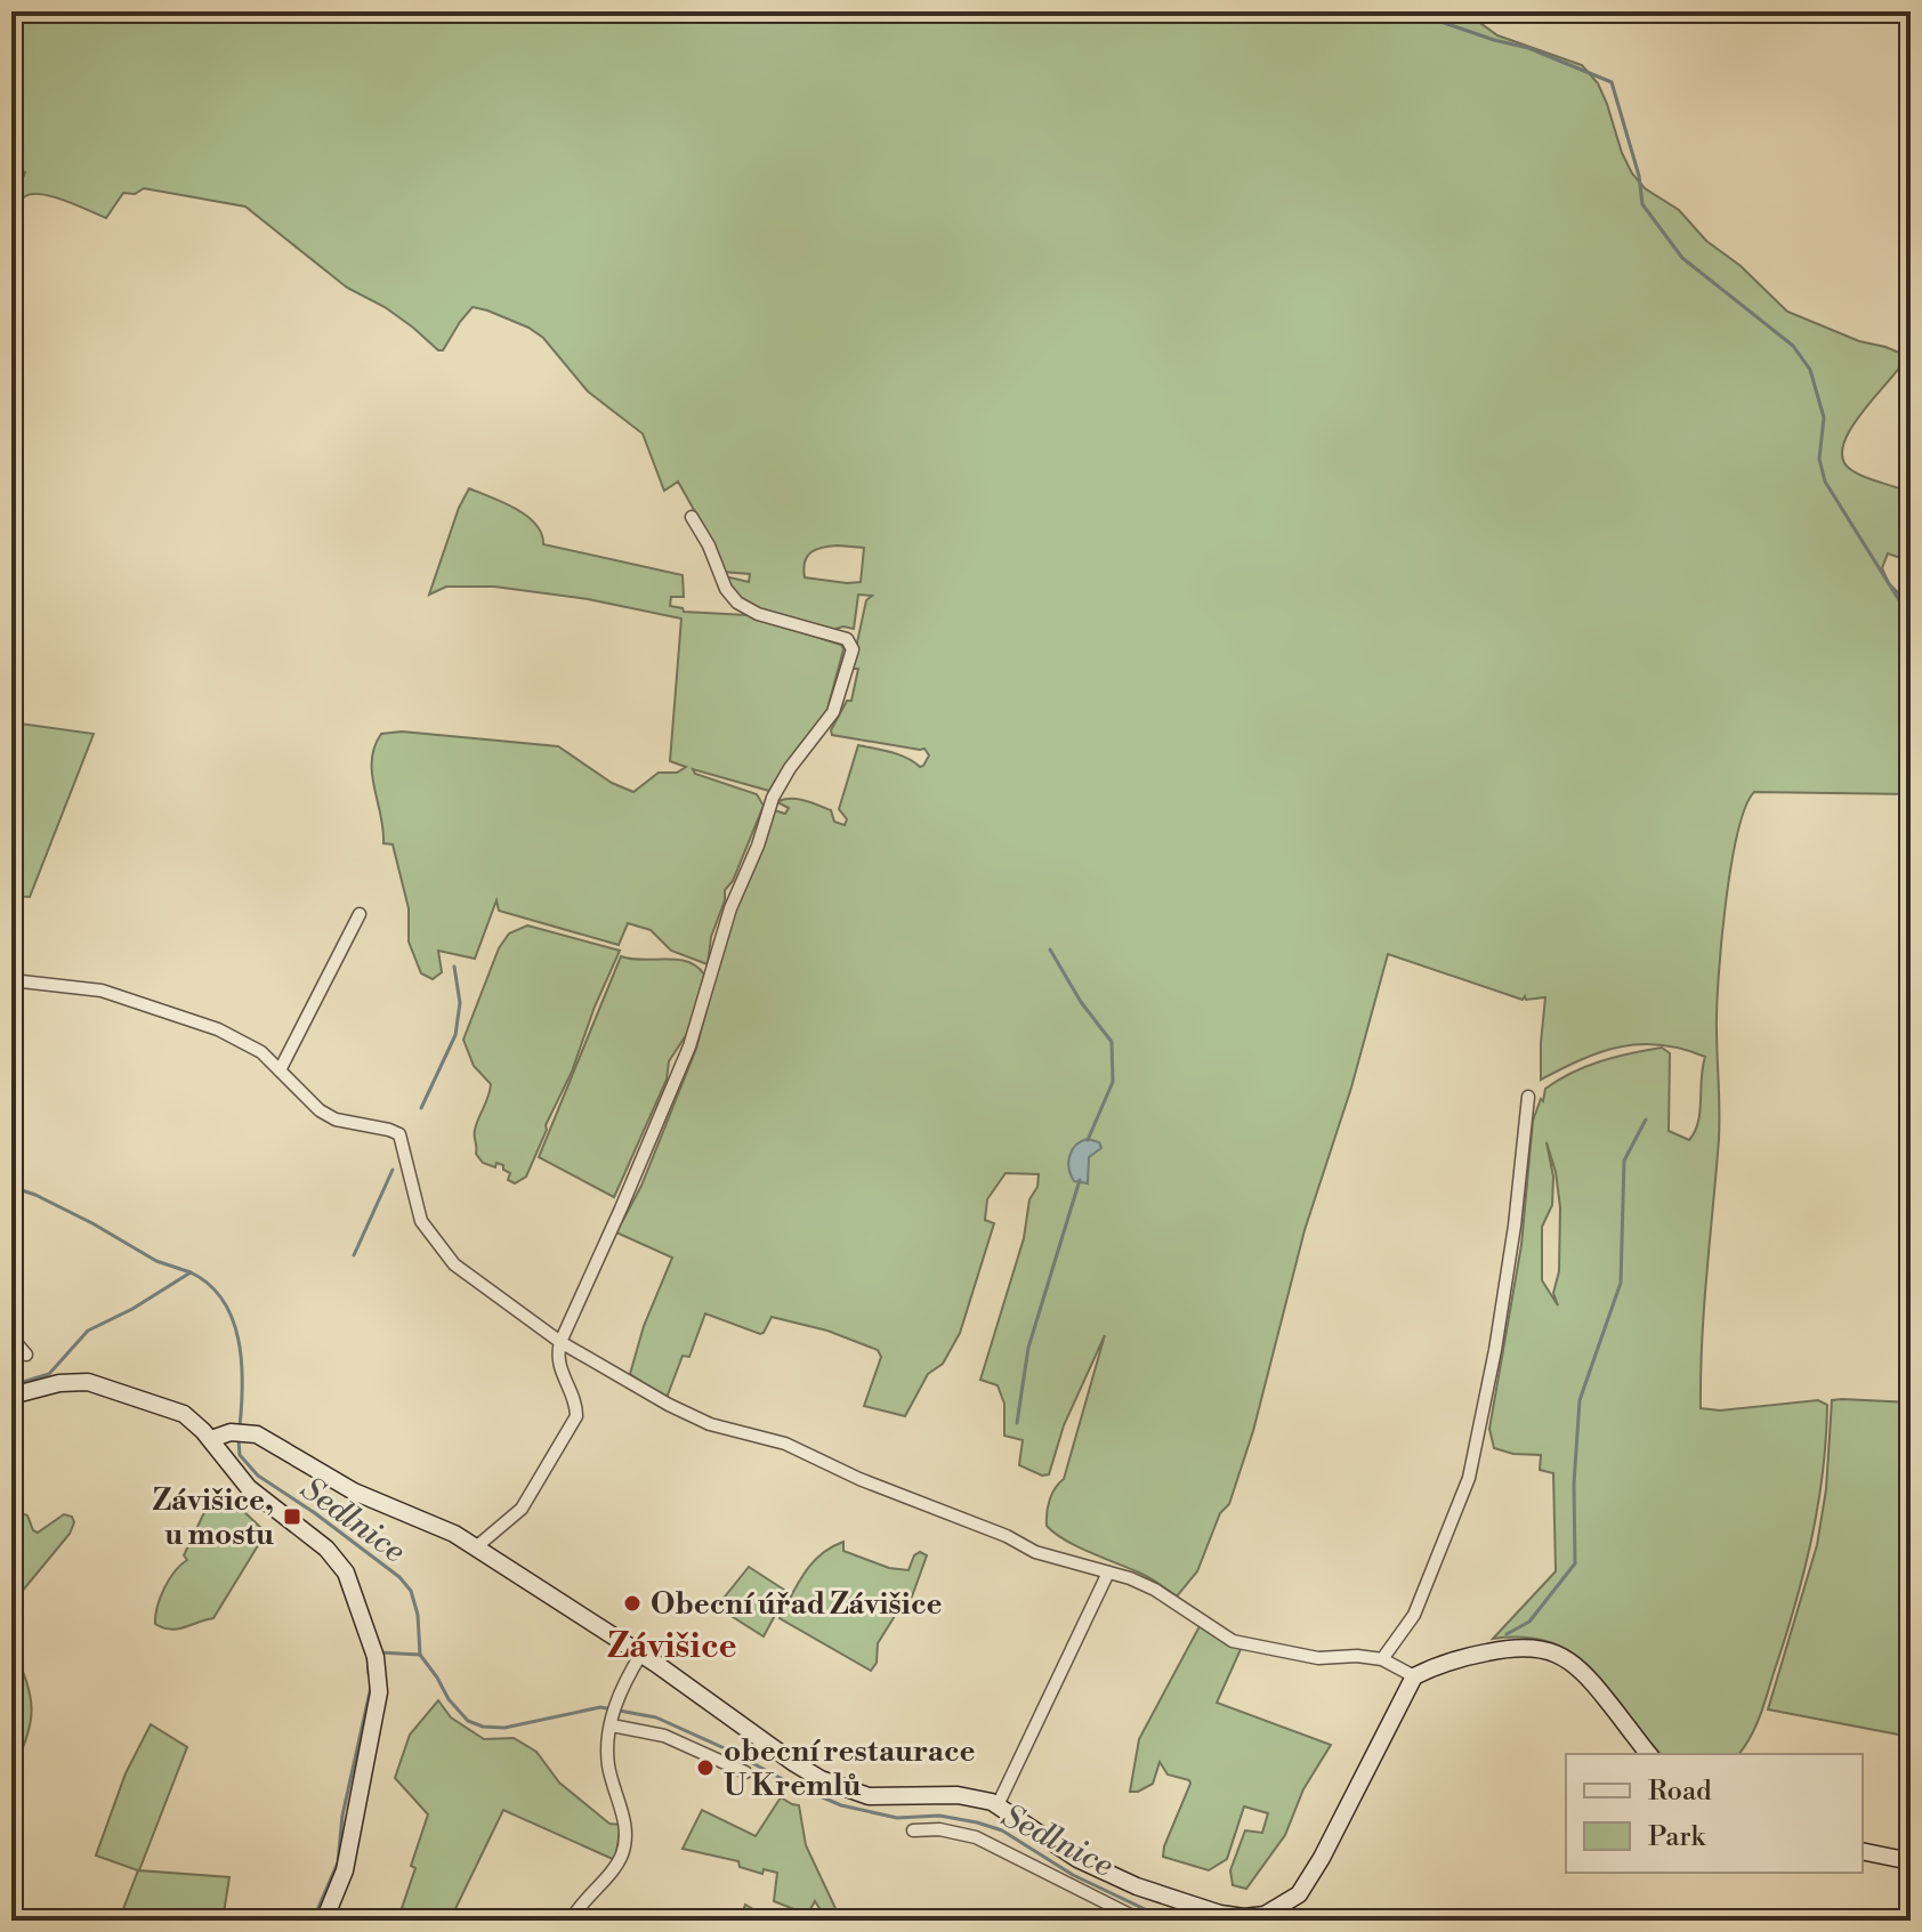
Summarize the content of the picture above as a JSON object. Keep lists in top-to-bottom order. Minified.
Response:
{"districts":["Závišice"],"water":["Sedlnice"],"places":{"transit":["Závišice, u mostu"],"other":["Obecní úřad Závišice","obecní restaurace U Kremlů"]},"legend":["Road","Park"]}
